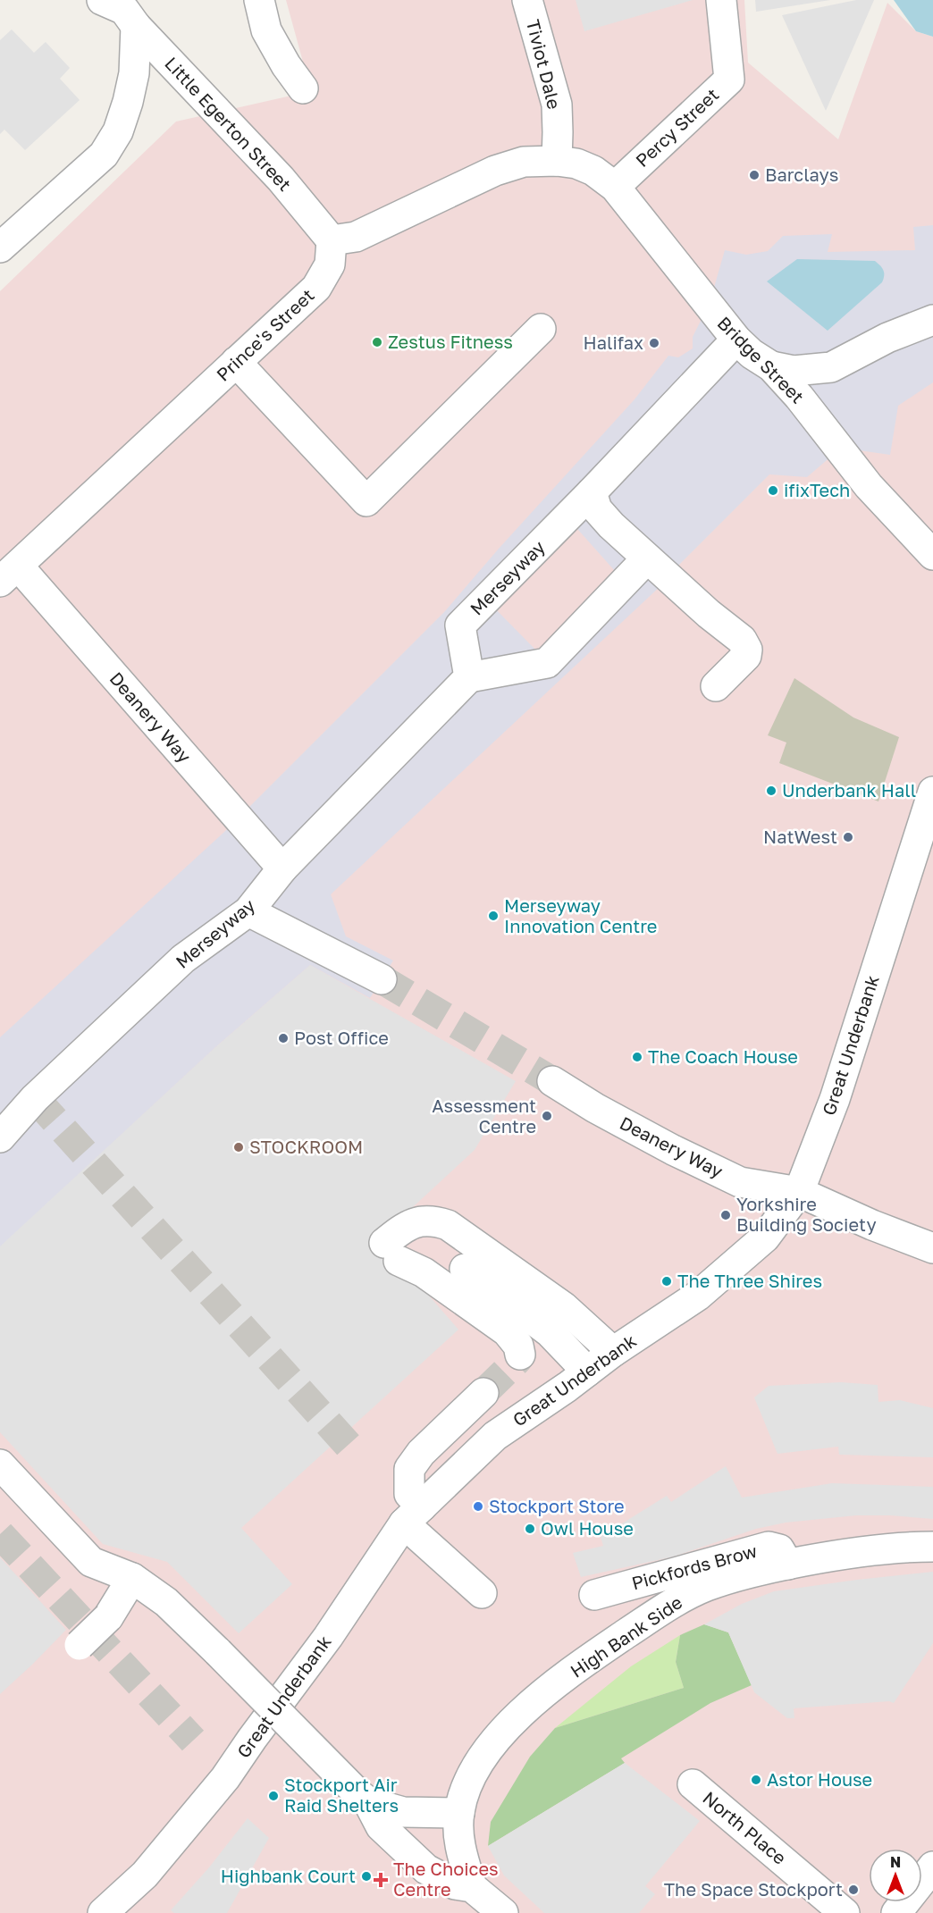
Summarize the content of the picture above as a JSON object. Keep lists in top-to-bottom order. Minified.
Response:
{"streets":{"street":["Tiviot Dale","Little Egerton Street","Percy Street","Prince's Street","Bridge Street","Merseyway","Deanery Way","Great Underbank","Pickfords Brow","High Bank Side","North Place"]},"crossings":[["Tiviot Dale","Bridge Street"],["Little Egerton Street","Prince's Street"],["Percy Street","Bridge Street"],["Prince's Street","Deanery Way"],["Merseyway","Deanery Way"],["Deanery Way","Great Underbank"],["Pickfords Brow","High Bank Side"]],"places":{"other":["Barclays","Zestus Fitness","Halifax","ifixTech","Underbank Hall","NatWest","Merseyway Innovation Centre","Post Office","The Coach House","Assessment Centre","STOCKROOM","Yorkshire Building Society","The Three Shires","Stockport Store","Owl House","Astor House","Stockport Air Raid Shelters","Highbank Court","The Space Stockport"],"health":["The Choices Centre"]},"north":"top"}
